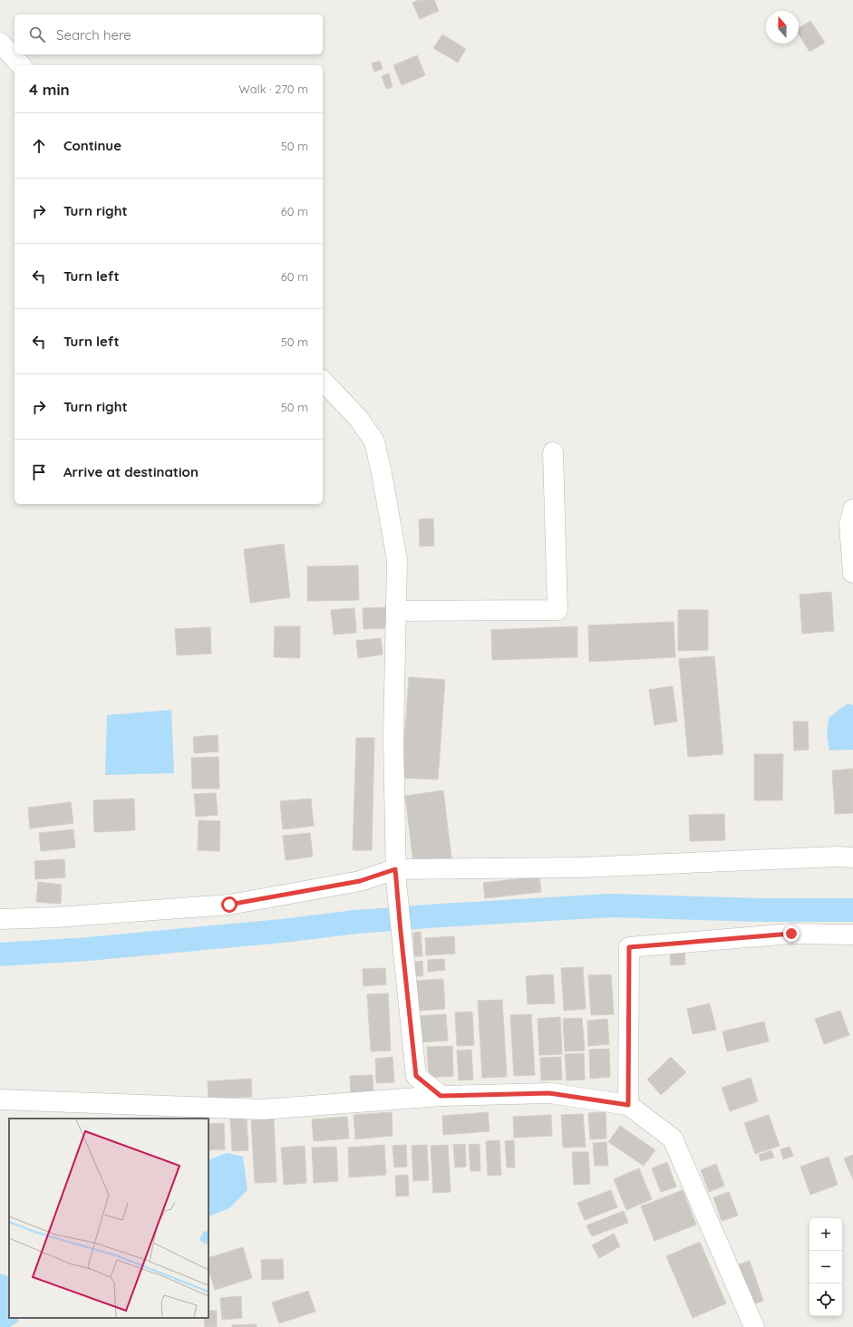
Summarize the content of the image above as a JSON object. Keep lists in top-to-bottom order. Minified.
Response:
{"north":"top","page":{"search":"Search here","heading":["4 min","Walk · 270 m"],"list":[["Continue","50 m"],["Turn right","60 m"],["Turn left","60 m"],["Turn left","50 m"],["Turn right","50 m"],"Arrive at destination"],"map_buttons":["+","−"]}}
